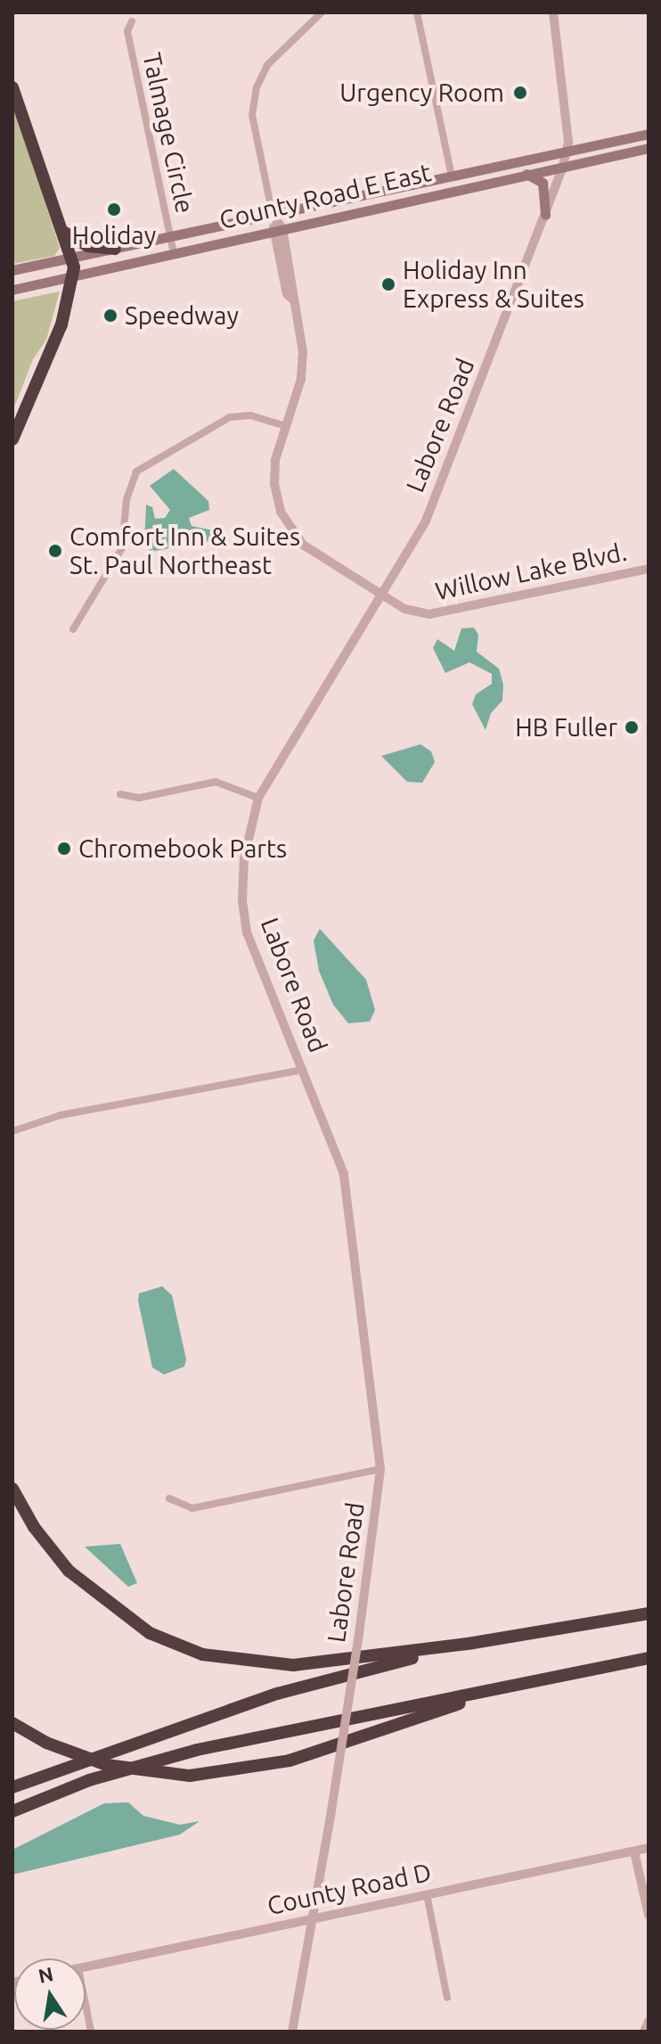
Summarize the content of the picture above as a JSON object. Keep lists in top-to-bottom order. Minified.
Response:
{"streets":{"main road":["County Road E East"],"street":["Talmage Circle","Labore Road","Willow Lake Blvd.","County Road D"]},"crossings":[["Talmage Circle","County Road E East"],["County Road E East","Labore Road"],["County Road E East","Willow Lake Blvd."],["Labore Road","Willow Lake Blvd."],["Labore Road","County Road D"]],"places":["Urgency Room","Holiday","Holiday Inn Express & Suites","Speedway","Comfort Inn & Suites St. Paul Northeast","HB Fuller","Chromebook Parts"],"north":"top"}
